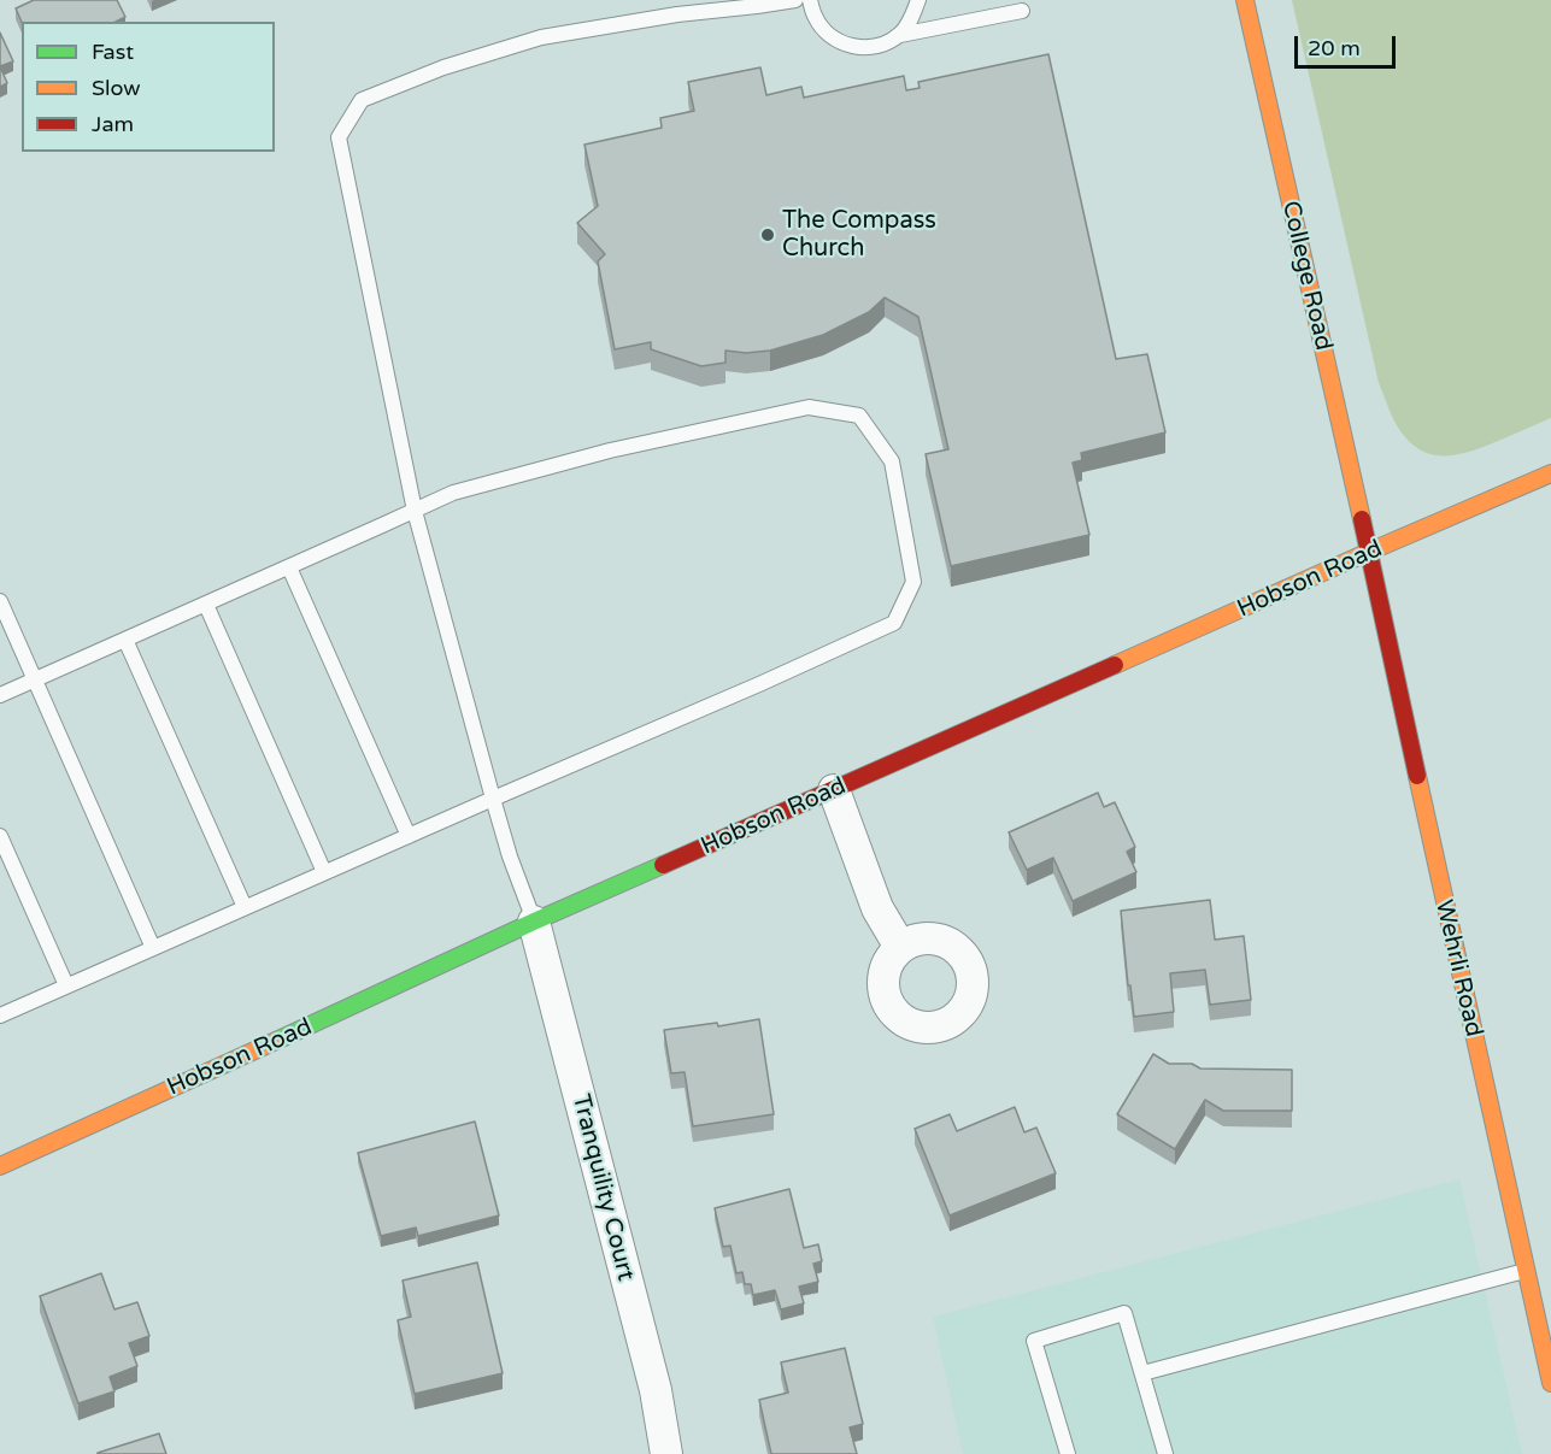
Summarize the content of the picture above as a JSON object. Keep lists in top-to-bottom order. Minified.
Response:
{"streets":{"main road":["College Road","Hobson Road","Wehrli Road"],"street":["Tranquility Court"]},"crossings":[["College Road","Hobson Road"],["College Road","Wehrli Road"],["Hobson Road","Wehrli Road"],["Hobson Road","Tranquility Court"]],"places":["The Compass Church"],"legend":["Fast","Slow","Jam"],"scale_bar":"20 m"}
